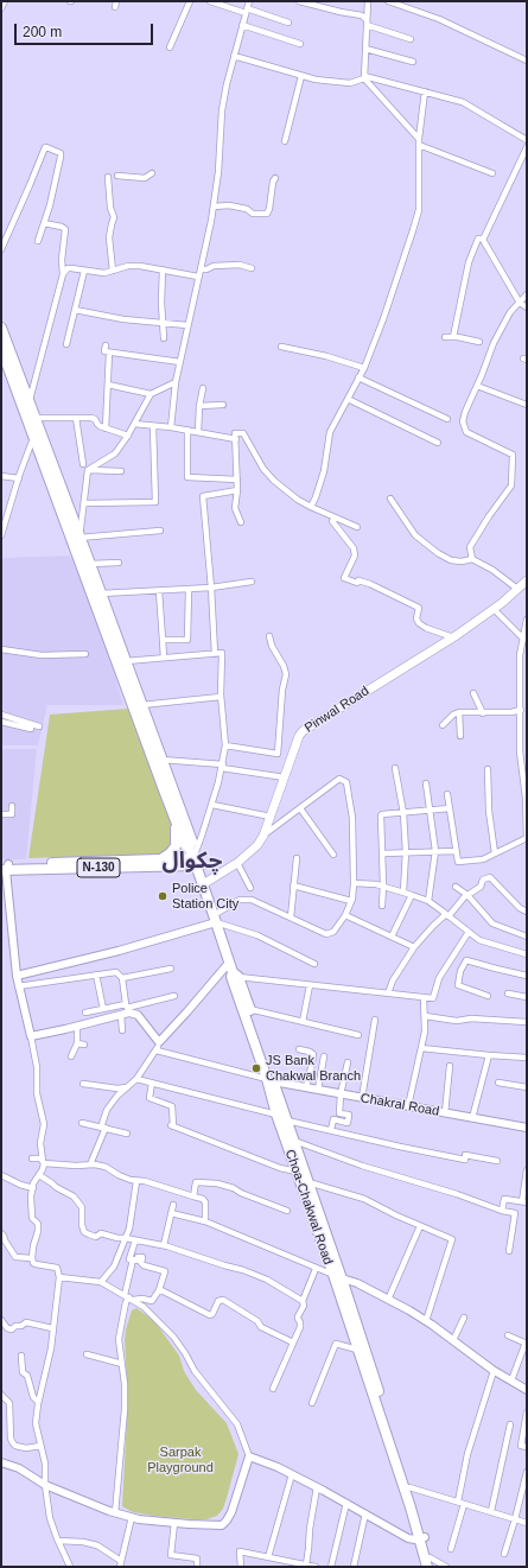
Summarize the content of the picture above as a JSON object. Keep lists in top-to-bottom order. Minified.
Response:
{"streets":{"highway":["N-130","Choa-Chakwal Road"],"main road":["Pinwal Road"],"street":["Chakral Road"]},"crossings":[["Pinwal Road","Choa-Chakwal Road"],["N-130","Choa-Chakwal Road"],["Chakral Road","Choa-Chakwal Road"]],"districts":["چکوال"],"parks":["Sarpak Playground"],"places":["Police Station City","JS Bank Chakwal Branch"],"scale_bar":"200 m"}
